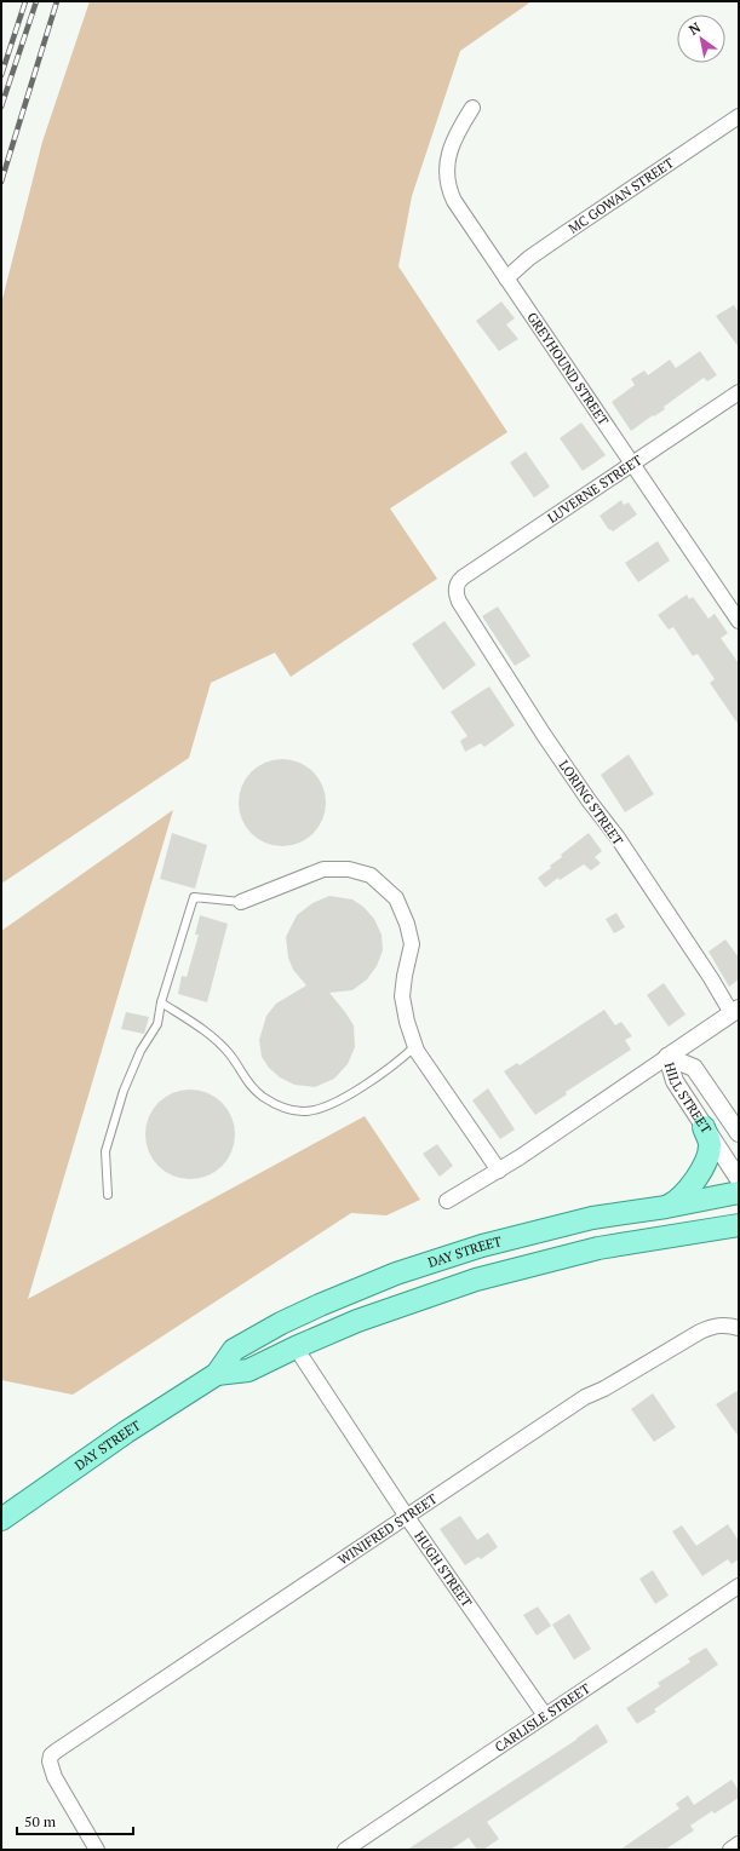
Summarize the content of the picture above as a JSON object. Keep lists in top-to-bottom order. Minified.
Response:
{"streets":{"main road":["DAY STREET"],"street":["MC GOWAN STREET","GREYHOUND STREET","LUVERNE STREET","LORING STREET","HILL STREET","WINIFRED STREET","HUGH STREET","CARLISLE STREET"]},"crossings":[["MC GOWAN STREET","GREYHOUND STREET"],["GREYHOUND STREET","LUVERNE STREET"],["LUVERNE STREET","LORING STREET"],["DAY STREET","HUGH STREET"],["WINIFRED STREET","HUGH STREET"],["HUGH STREET","CARLISLE STREET"]],"scale_bar":"50 m","north":"top left"}
